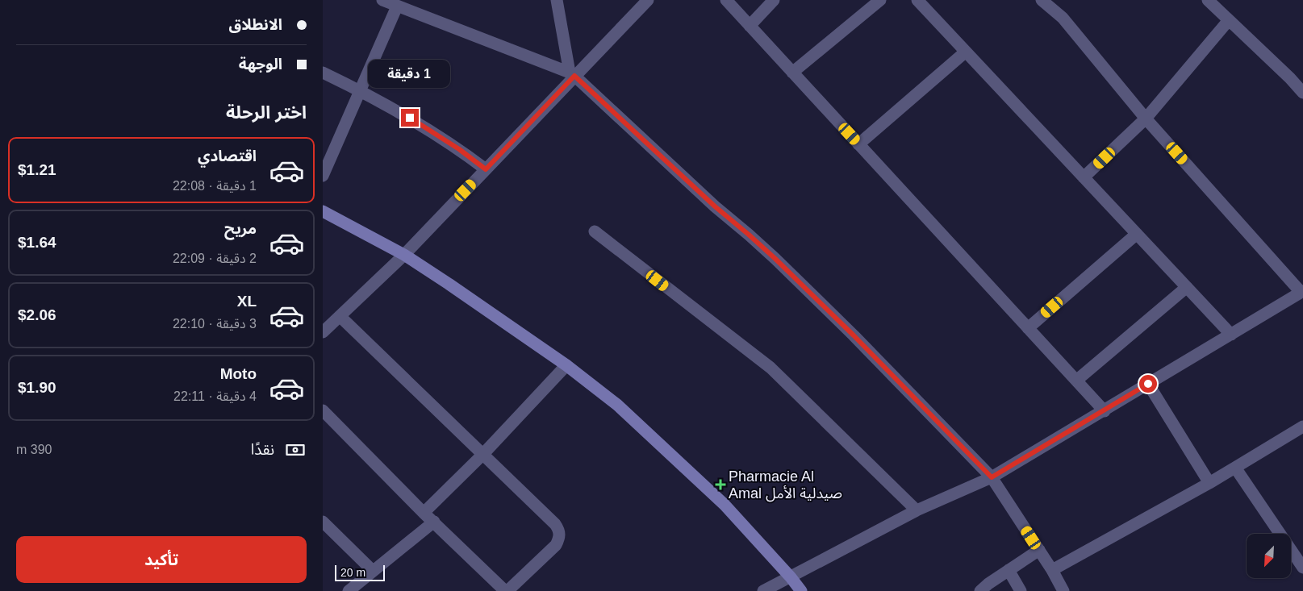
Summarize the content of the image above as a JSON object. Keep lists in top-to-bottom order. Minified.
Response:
{"places":{"health":["Pharmacie Al Amal صيدلية الأمل"]},"scale_bar":"20 m","north":"bottom left","page":{"banner":["الانطلاق","الوجهة"],"bubble":"1 دقيقة","heading":"اختر الرحلة","list":[{"name":"اقتصادي","note":"1 دقيقة · 22:08","value":"$1.21"},{"name":"مريح","note":"2 دقيقة · 22:09","value":"$1.64"},{"name":"XL","note":"3 دقيقة · 22:10","value":"$2.06"},{"name":"Moto","note":"4 دقيقة · 22:11","value":"$1.90"}],"pay":["نقدًا","390 m"],"buttons":"تأكيد","scale":"20 m"}}
